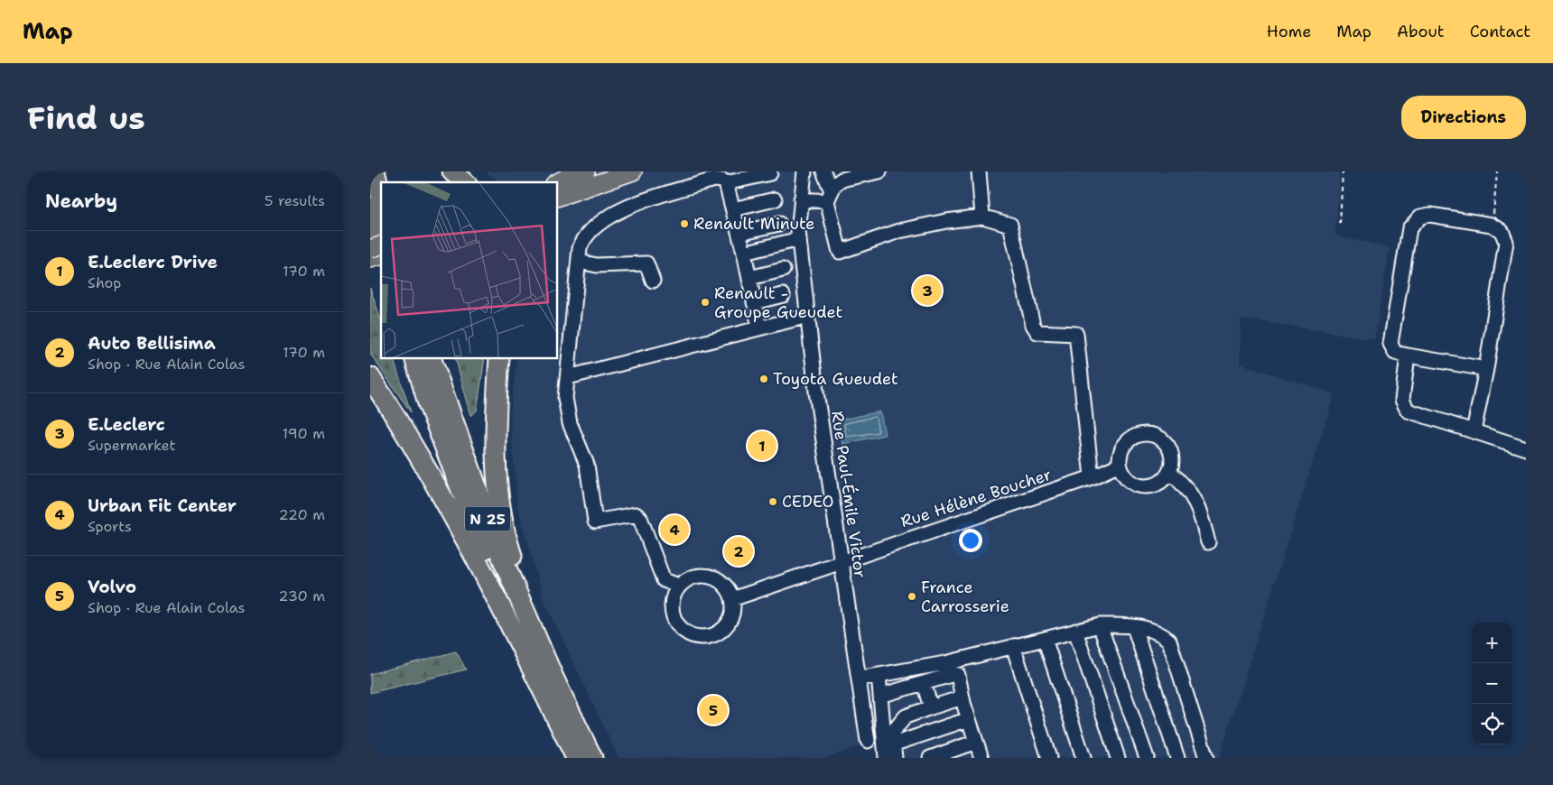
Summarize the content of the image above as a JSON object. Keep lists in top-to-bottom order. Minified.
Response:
{"streets":{"highway":["N 25"],"street":["Rue Paul-Émile Victor","Rue Hélène Boucher"]},"crossings":[["Rue Paul-Émile Victor","Rue Hélène Boucher"]],"places":["Renault Minute","Renault - Groupe Gueudet","Toyota Gueudet","CEDEO","France Carrosserie"],"page":{"header":"Map","nav":["Home","Map","About","Contact"],"buttons":"Directions","title":"Find us","heading":["Nearby","5 results"],"list":[{"mark":"1","name":"E.Leclerc Drive","note":"Shop","value":"170 m"},{"mark":"2","name":"Auto Bellisima","note":"Shop · Rue Alain Colas","value":"170 m"},{"mark":"3","name":"E.Leclerc","note":"Supermarket","value":"190 m"},{"mark":"4","name":"Urban Fit Center","note":"Sports","value":"220 m"},{"mark":"5","name":"Volvo","note":"Shop · Rue Alain Colas","value":"230 m"}],"pins":["3","1","4","2","5"],"map_buttons":["+","−"]}}
